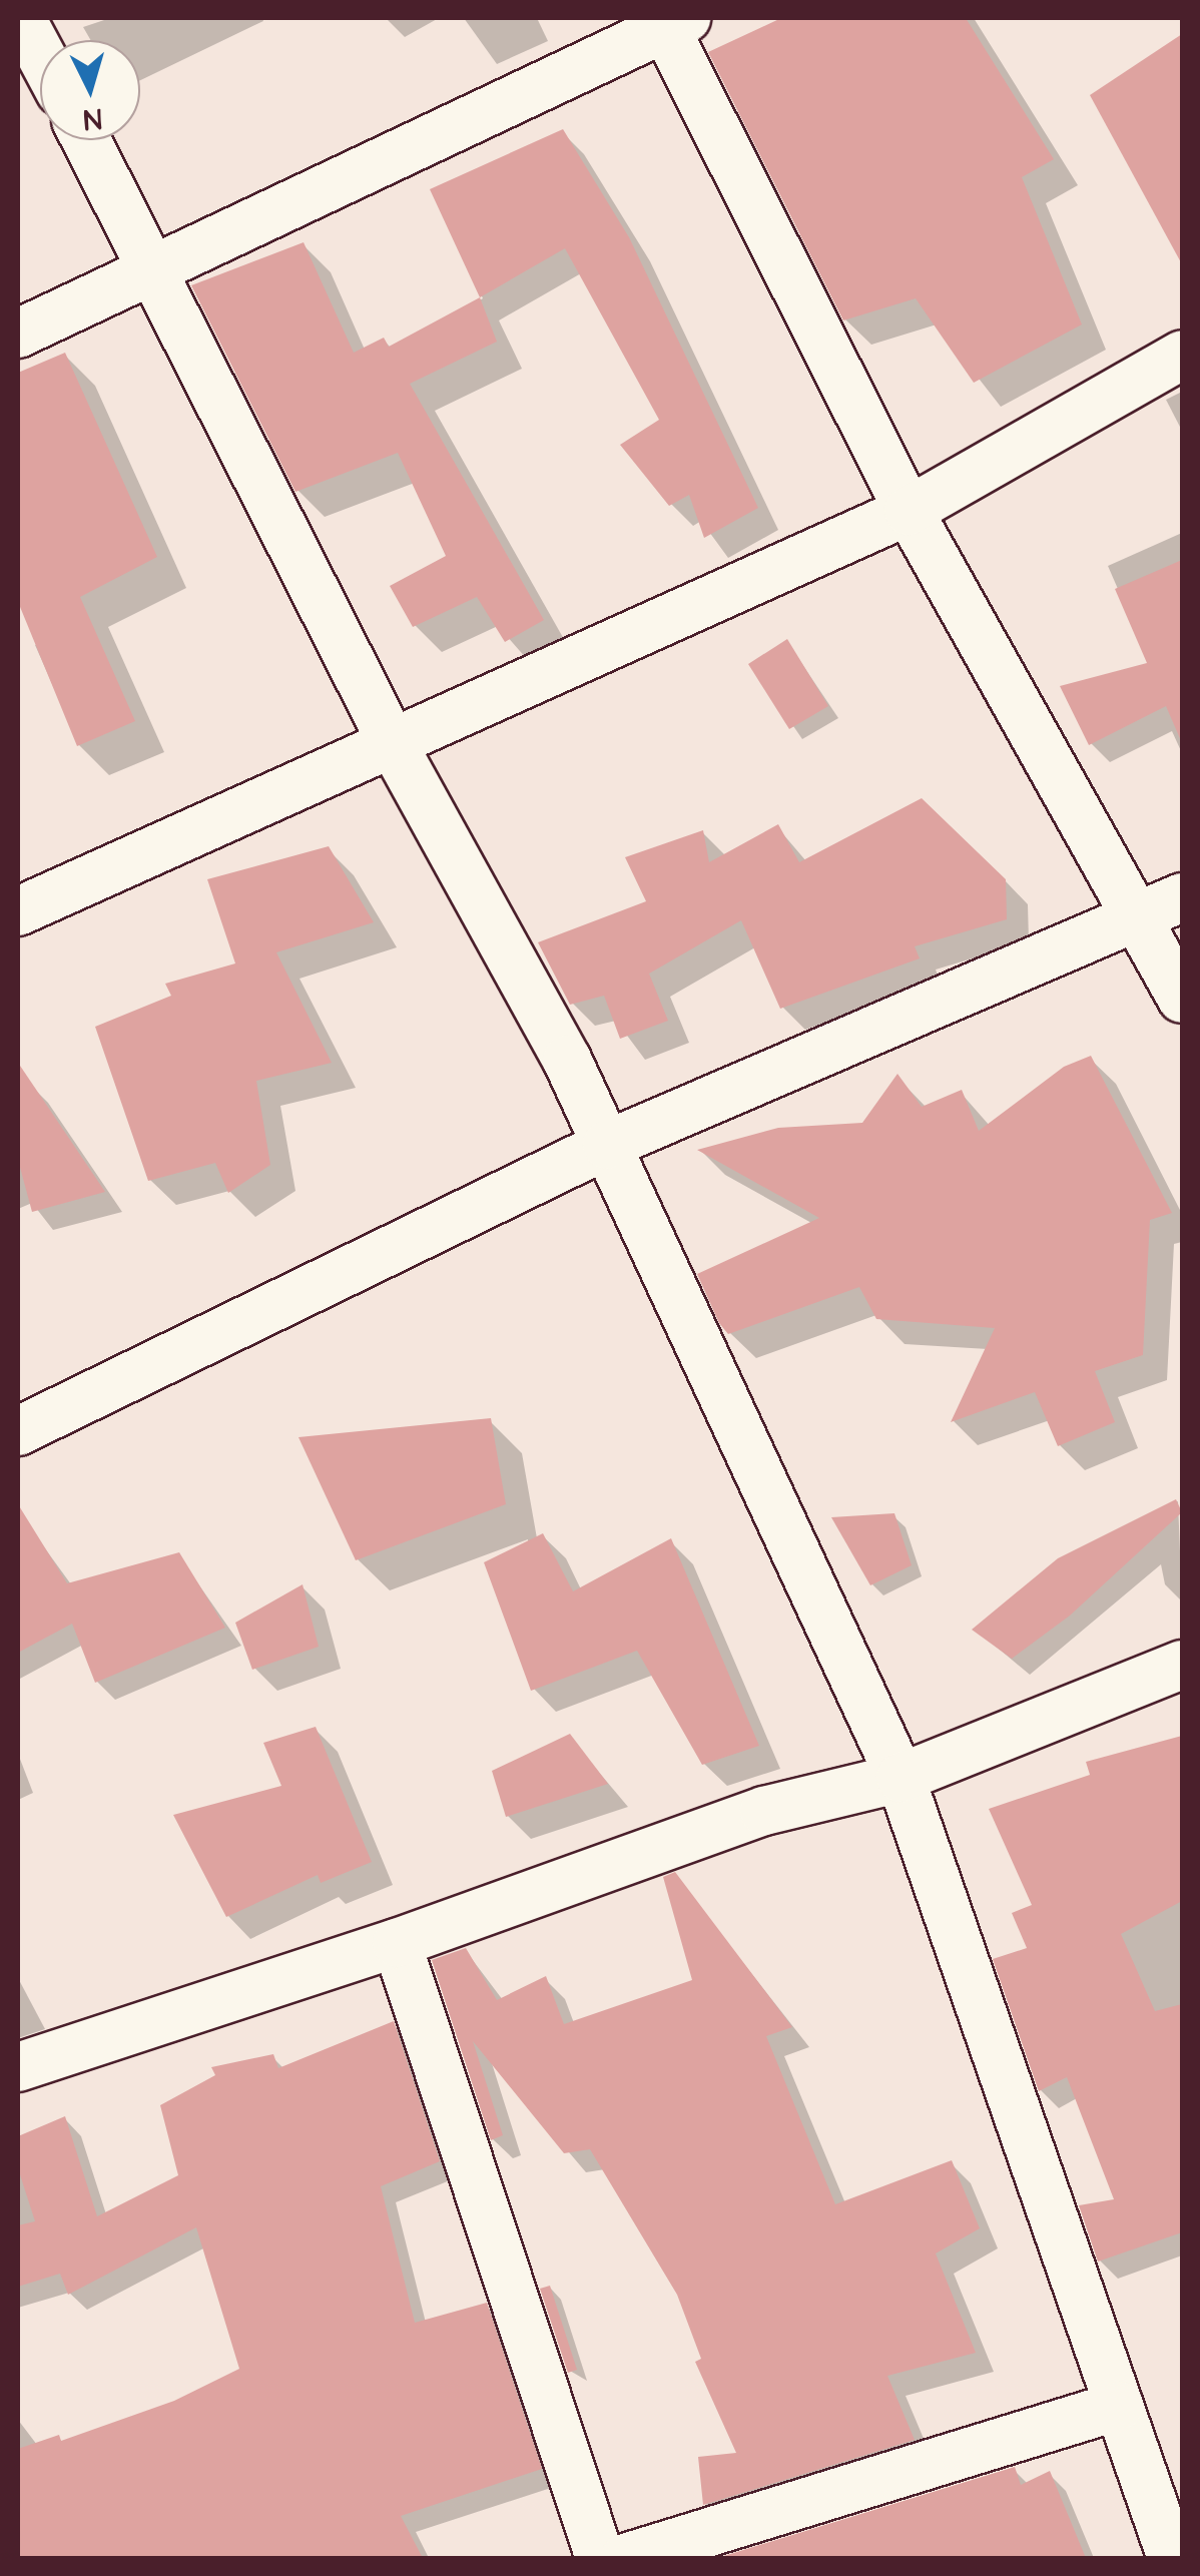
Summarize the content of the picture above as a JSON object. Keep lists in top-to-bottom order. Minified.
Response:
{"north":"bottom"}
